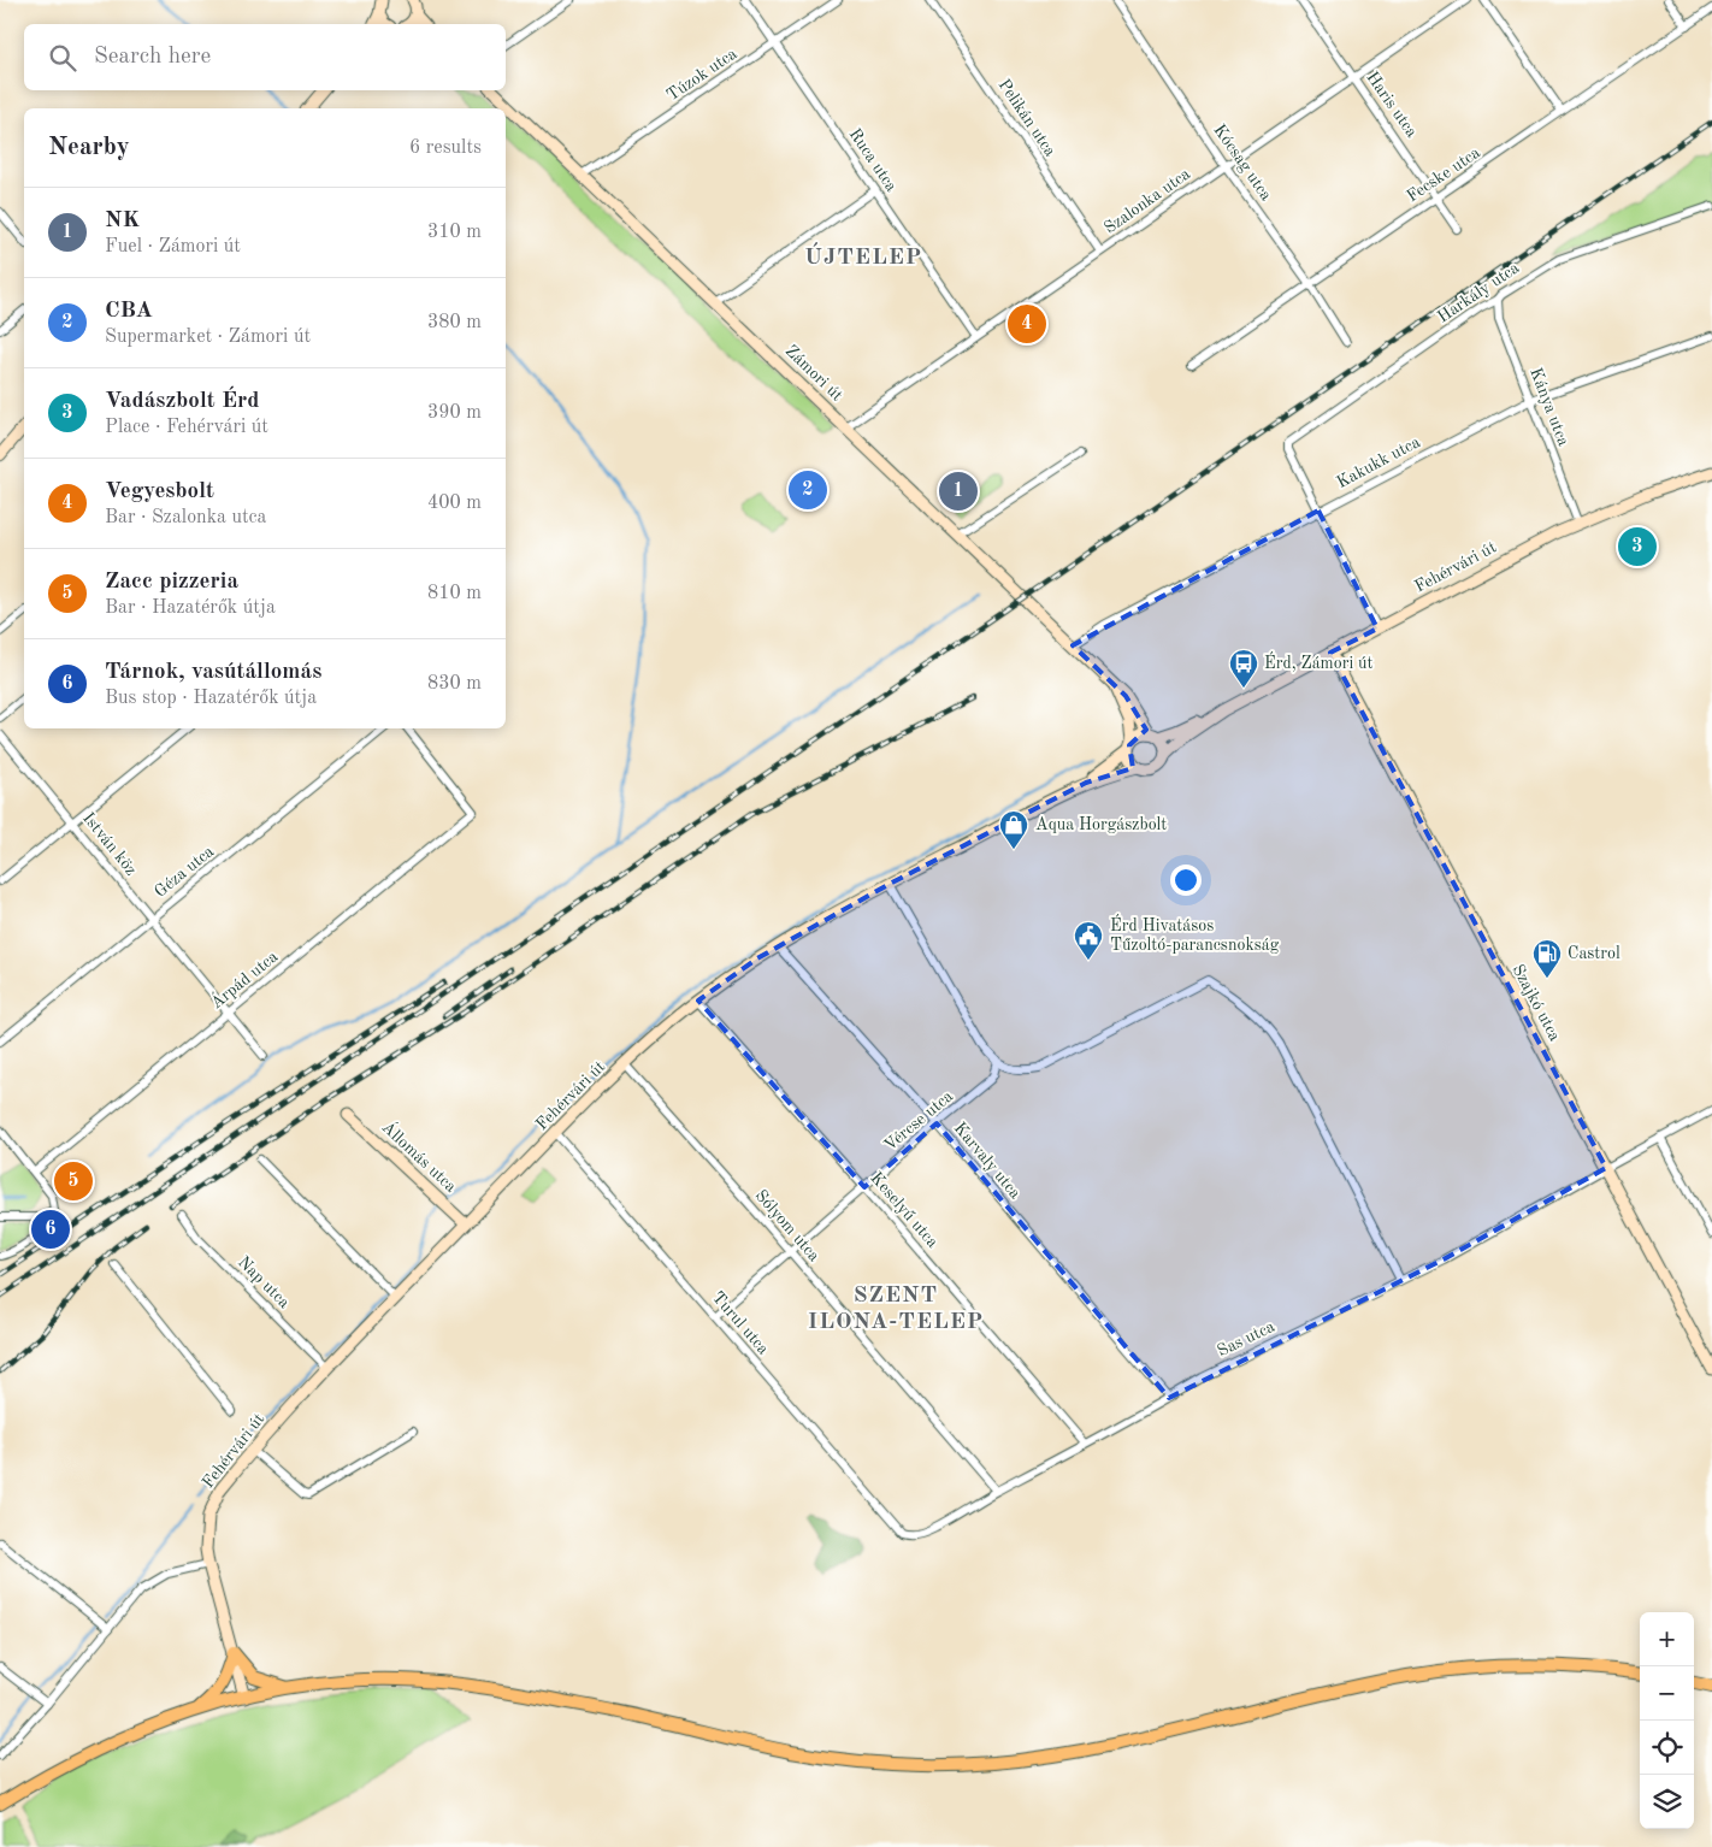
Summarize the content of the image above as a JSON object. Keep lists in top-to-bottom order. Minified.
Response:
{"streets":{"main road":["Zámori út","Fehérvári út","Szajkó utca","Állomás utca"],"street":["Túzok utca","Haris utca","Pelikán utca","Ruca utca","Kócsag utca","Fecske utca","Szalonka utca","Harkály utca","Kánya utca","Kakukk utca","István köz","Géza utca","Árpád utca","Vércse utca","Karvaly utca","Keselyű utca","Sólyom utca","Nap utca","Turul utca","Sas utca"]},"crossings":[["Túzok utca","Ruca utca"],["Túzok utca","Zámori út"],["Haris utca","Fecske utca"],["Haris utca","Szalonka utca"],["Pelikán utca","Szalonka utca"],["Ruca utca","Szalonka utca"],["Kócsag utca","Fecske utca"],["Kócsag utca","Szalonka utca"],["Szalonka utca","Zámori út"],["Harkály utca","Kánya utca"],["Harkály utca","Kakukk utca"],["Zámori út","Kakukk utca"],["Zámori út","Fehérvári út"],["Kánya utca","Kakukk utca"],["Kánya utca","Fehérvári út"],["Fehérvári út","Szajkó utca"],["Fehérvári út","Állomás utca"],["Fehérvári út","Karvaly utca"],["Fehérvári út","Keselyű utca"],["Fehérvári út","Sólyom utca"],["Fehérvári út","Nap utca"],["Fehérvári út","Turul utca"],["István köz","Géza utca"],["István köz","Árpád utca"],["Szajkó utca","Sas utca"],["Vércse utca","Karvaly utca"],["Vércse utca","Keselyű utca"],["Vércse utca","Sólyom utca"],["Vércse utca","Turul utca"],["Karvaly utca","Sas utca"],["Keselyű utca","Sas utca"],["Sólyom utca","Sas utca"],["Turul utca","Sas utca"]],"districts":["ÚJTELEP","SZENT ILONA-TELEP"],"places":{"bus stop":["Érd, Zámori út"],"shop":["Aqua Horgászbolt"],"public building":["Érd Hivatásos Tűzoltó-parancsnokság"],"fuel station":["Castrol"]},"page":{"search":"Search here","heading":["Nearby","6 results"],"list":[{"mark":"1","name":"NK","note":"Fuel · Zámori út","value":"310 m"},{"mark":"2","name":"CBA","note":"Supermarket · Zámori út","value":"380 m"},{"mark":"3","name":"Vadászbolt Érd","note":"Place · Fehérvári út","value":"390 m"},{"mark":"4","name":"Vegyesbolt","note":"Bar · Szalonka utca","value":"400 m"},{"mark":"5","name":"Zacc pizzeria","note":"Bar · Hazatérők útja","value":"810 m"},{"mark":"6","name":"Tárnok, vasútállomás","note":"Bus stop · Hazatérők útja","value":"830 m"}],"pins":["4","2","1","3","5","6"],"map_buttons":["+","−"]}}
